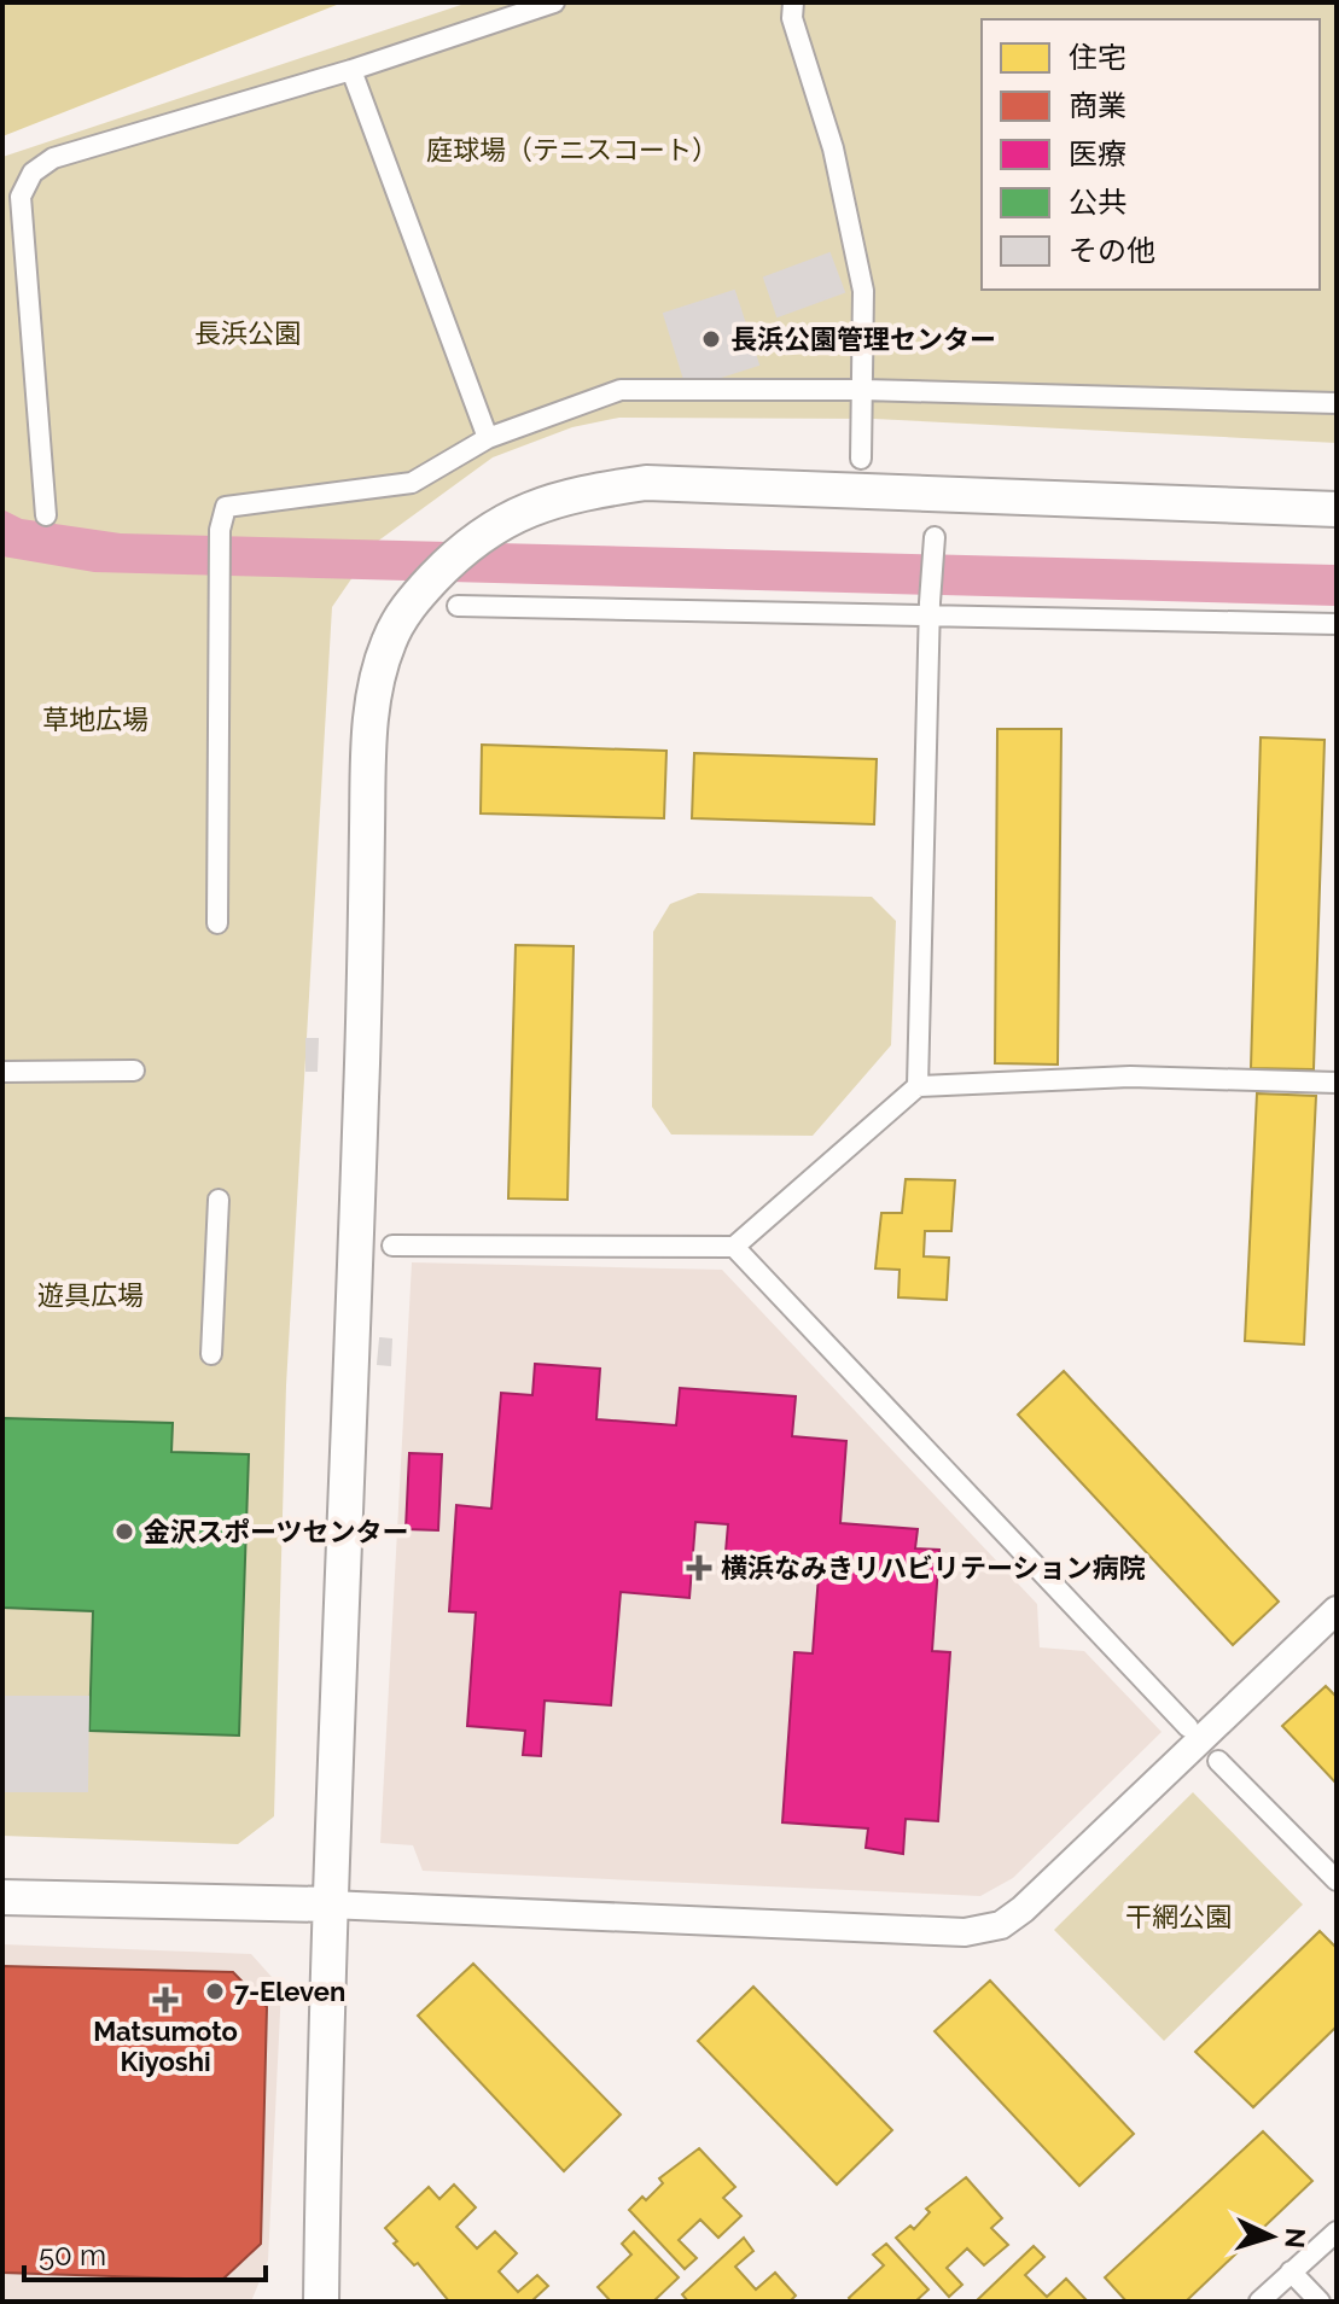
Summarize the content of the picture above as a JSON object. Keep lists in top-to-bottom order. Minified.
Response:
{"parks":["庭球場（テニスコート）","長浜公園","草地広場","遊具広場","干網公園"],"places":{"other":["長浜公園管理センター","金沢スポーツセンター","7-Eleven"],"health":["横浜なみきリハビリテーション病院","Matsumoto Kiyoshi"]},"legend":["住宅","商業","医療","公共","その他"],"scale_bar":"50 m","north":"right"}
